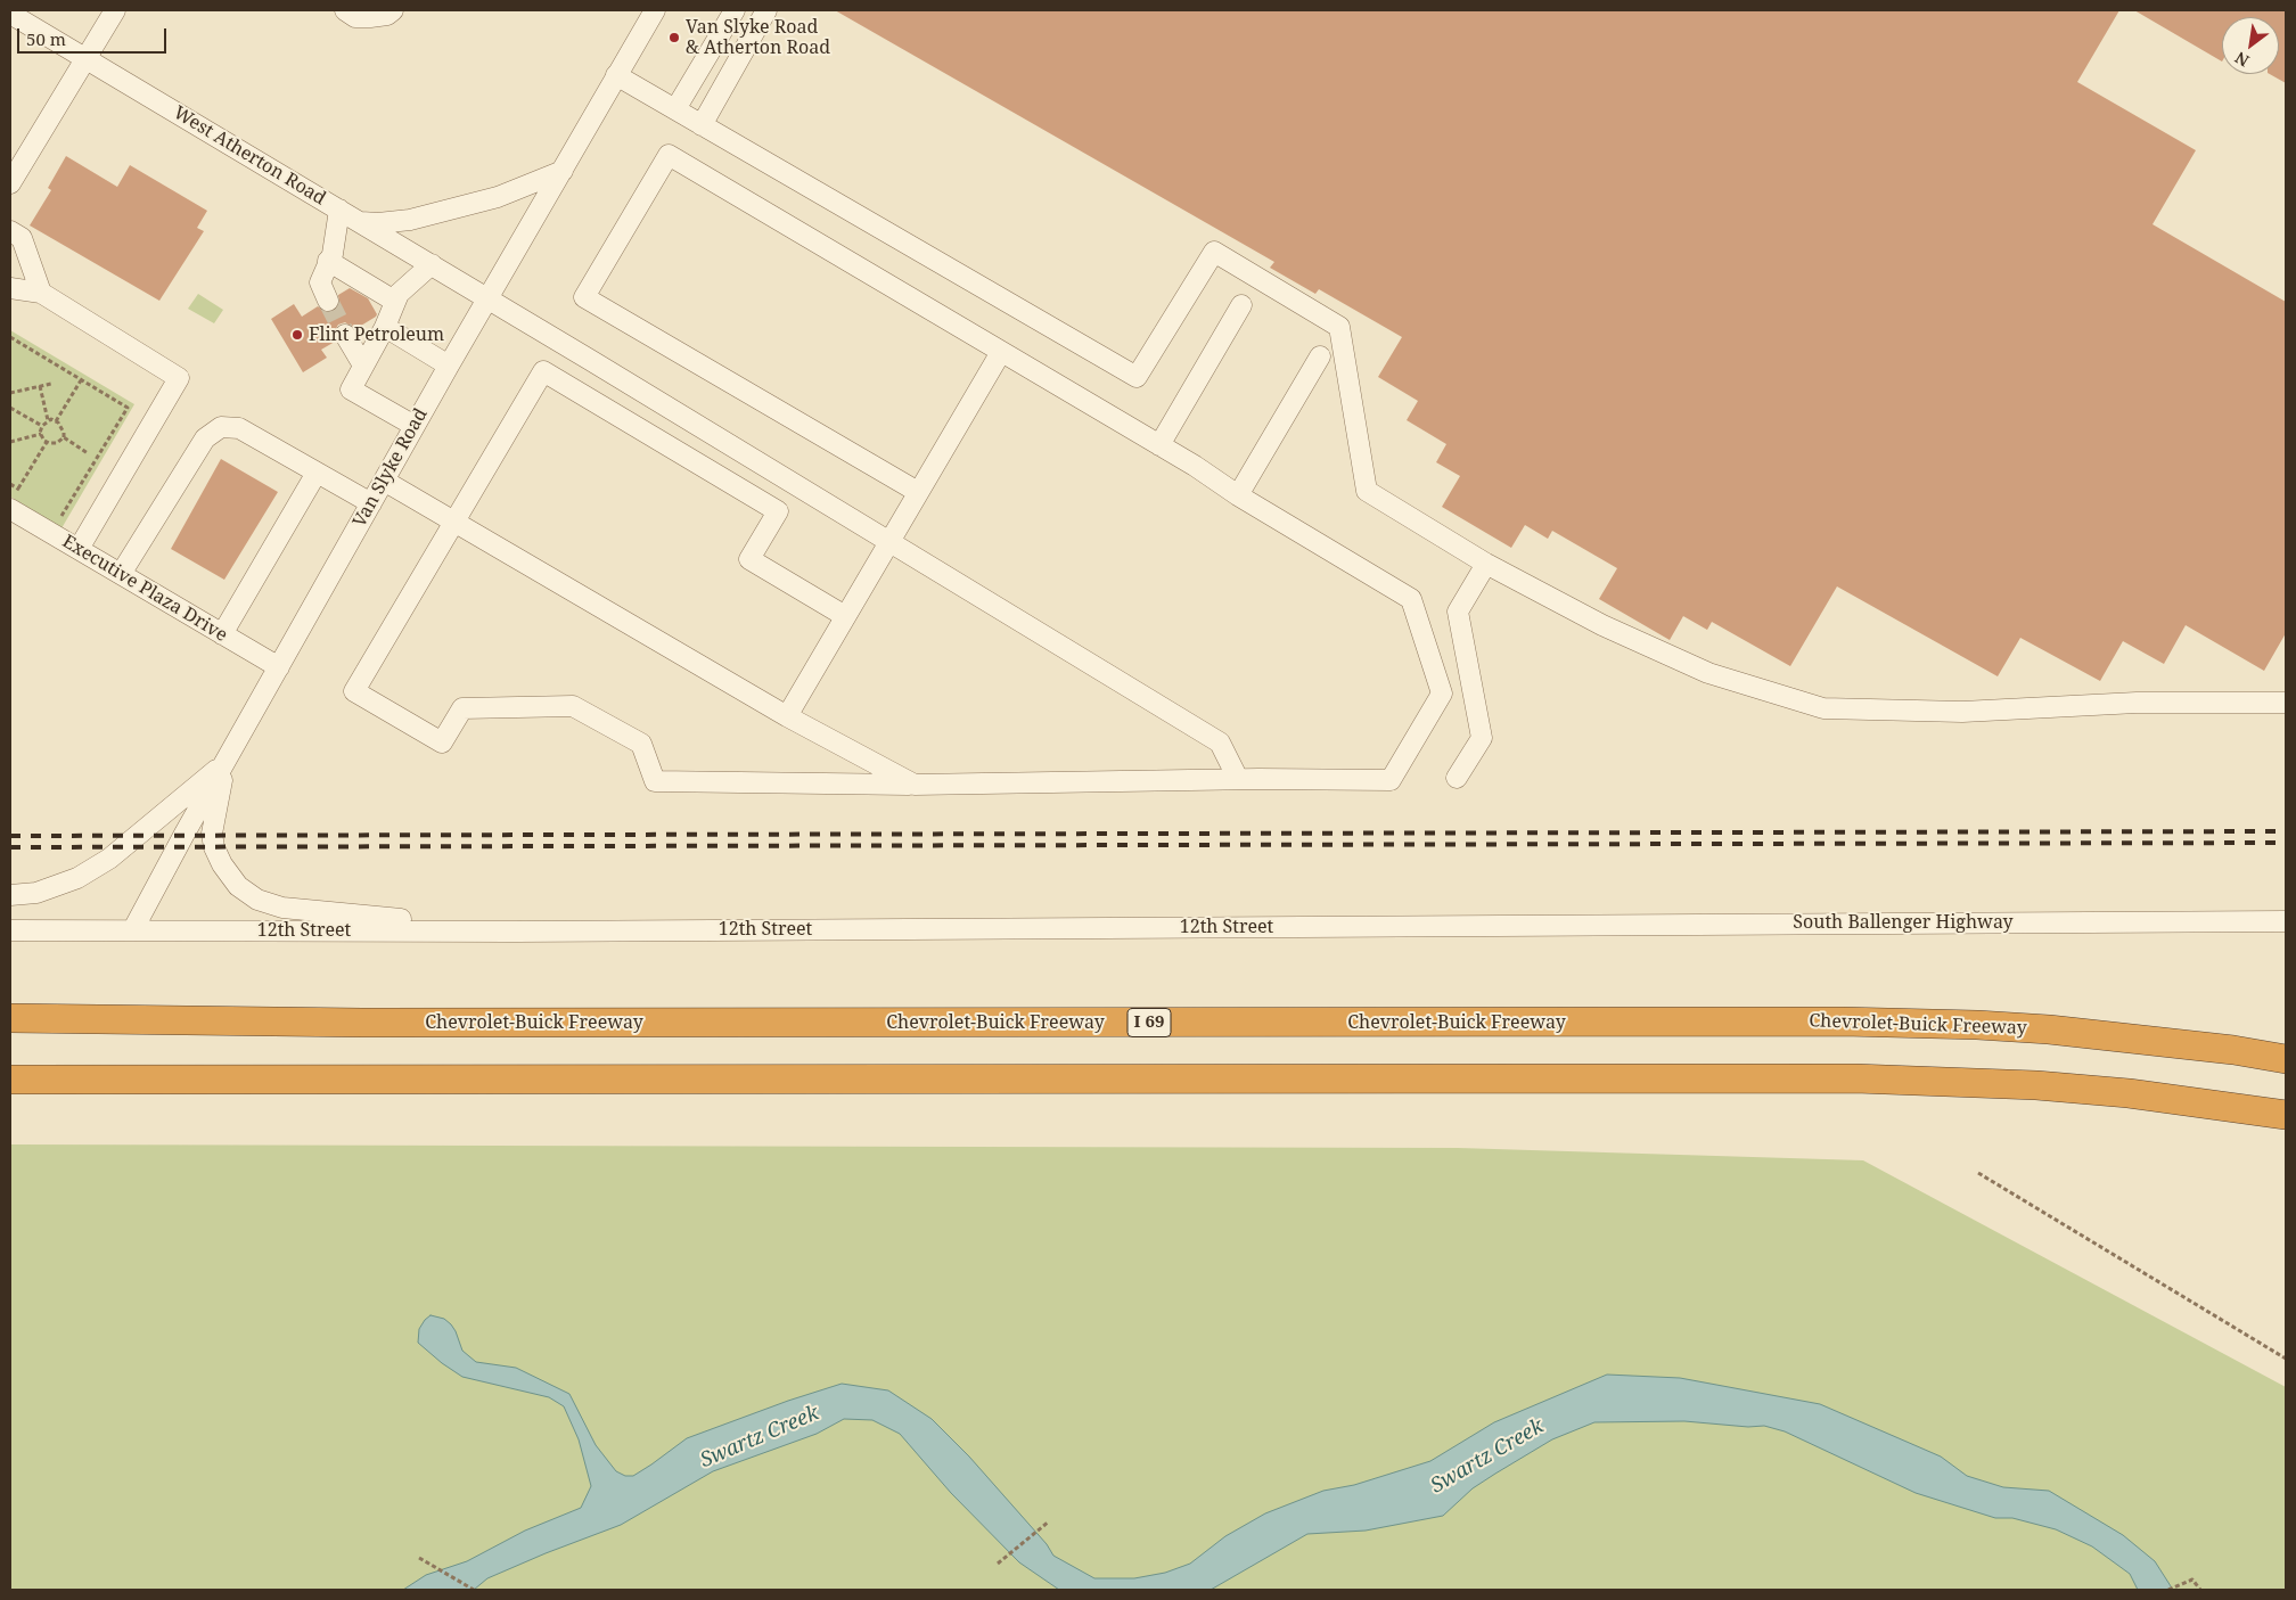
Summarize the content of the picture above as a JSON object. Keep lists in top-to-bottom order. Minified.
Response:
{"streets":{"highway":["Chevrolet-Buick Freeway","I 69"],"street":["West Atherton Road","Van Slyke Road","Executive Plaza Drive","South Ballenger Highway","12th Street"]},"crossings":[["West Atherton Road","Van Slyke Road"],["Van Slyke Road","Executive Plaza Drive"],["Van Slyke Road","12th Street"],["South Ballenger Highway","12th Street"]],"water":["Swartz Creek"],"places":["Van Slyke Road & Atherton Road","Flint Petroleum"],"scale_bar":"50 m","north":"bottom left"}
